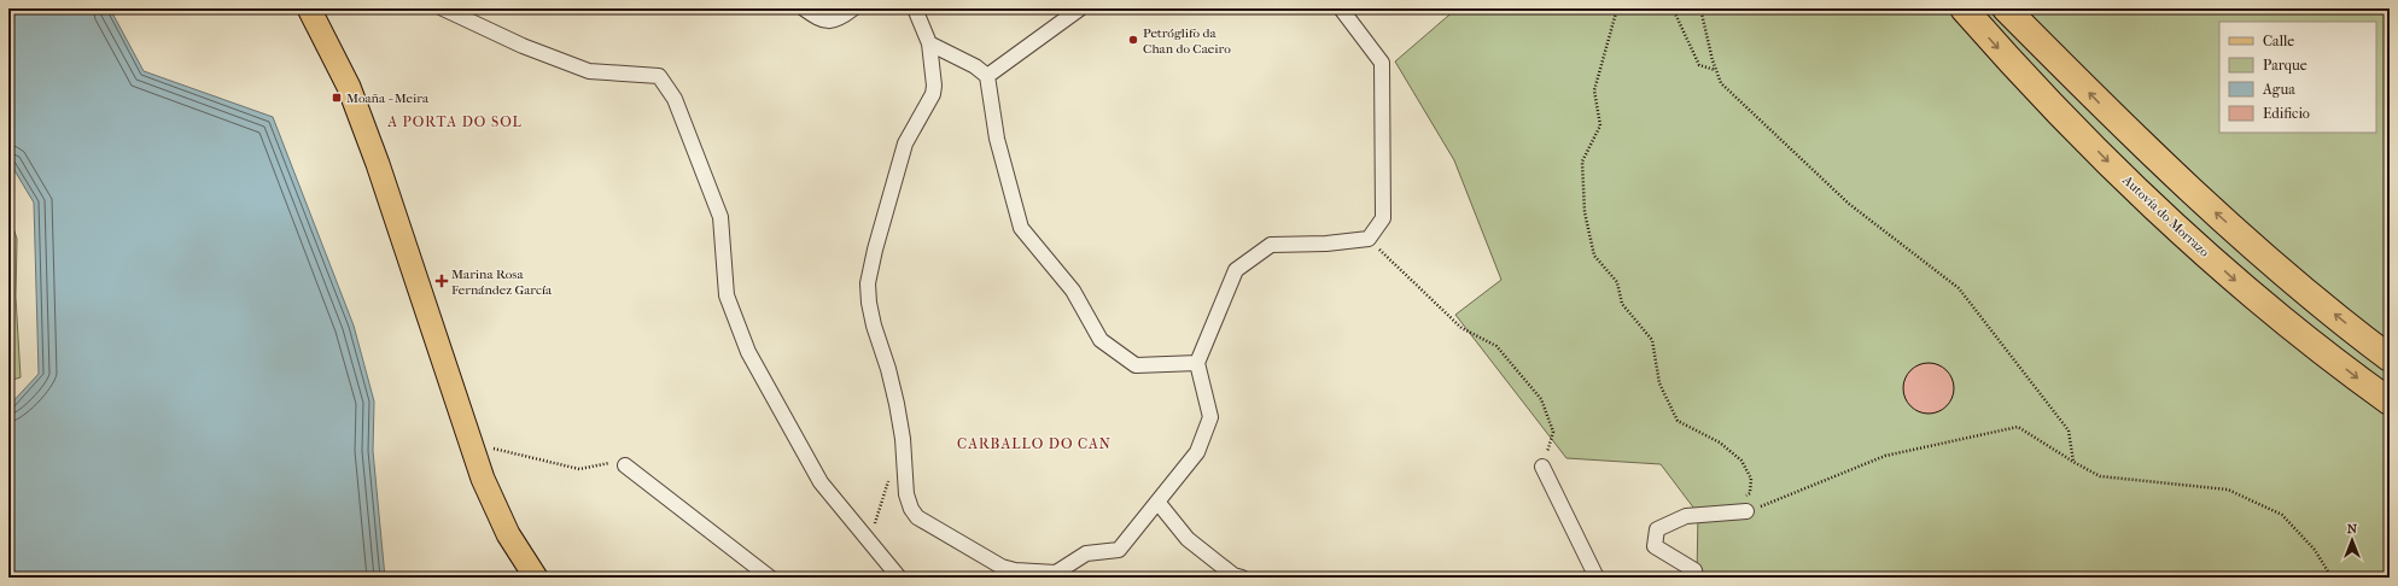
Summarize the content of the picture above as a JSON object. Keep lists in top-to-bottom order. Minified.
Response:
{"streets":{"highway":["Autovía do Morrazo"]},"districts":["A PORTA DO SOL","CARBALLO DO CAN"],"places":{"other":["Petróglifo da Chan do Caeiro"],"transit":["Moaña - Meira"],"health":["Marina Rosa Fernández García"]},"legend":["Calle","Parque","Agua","Edificio"],"north":"top"}
